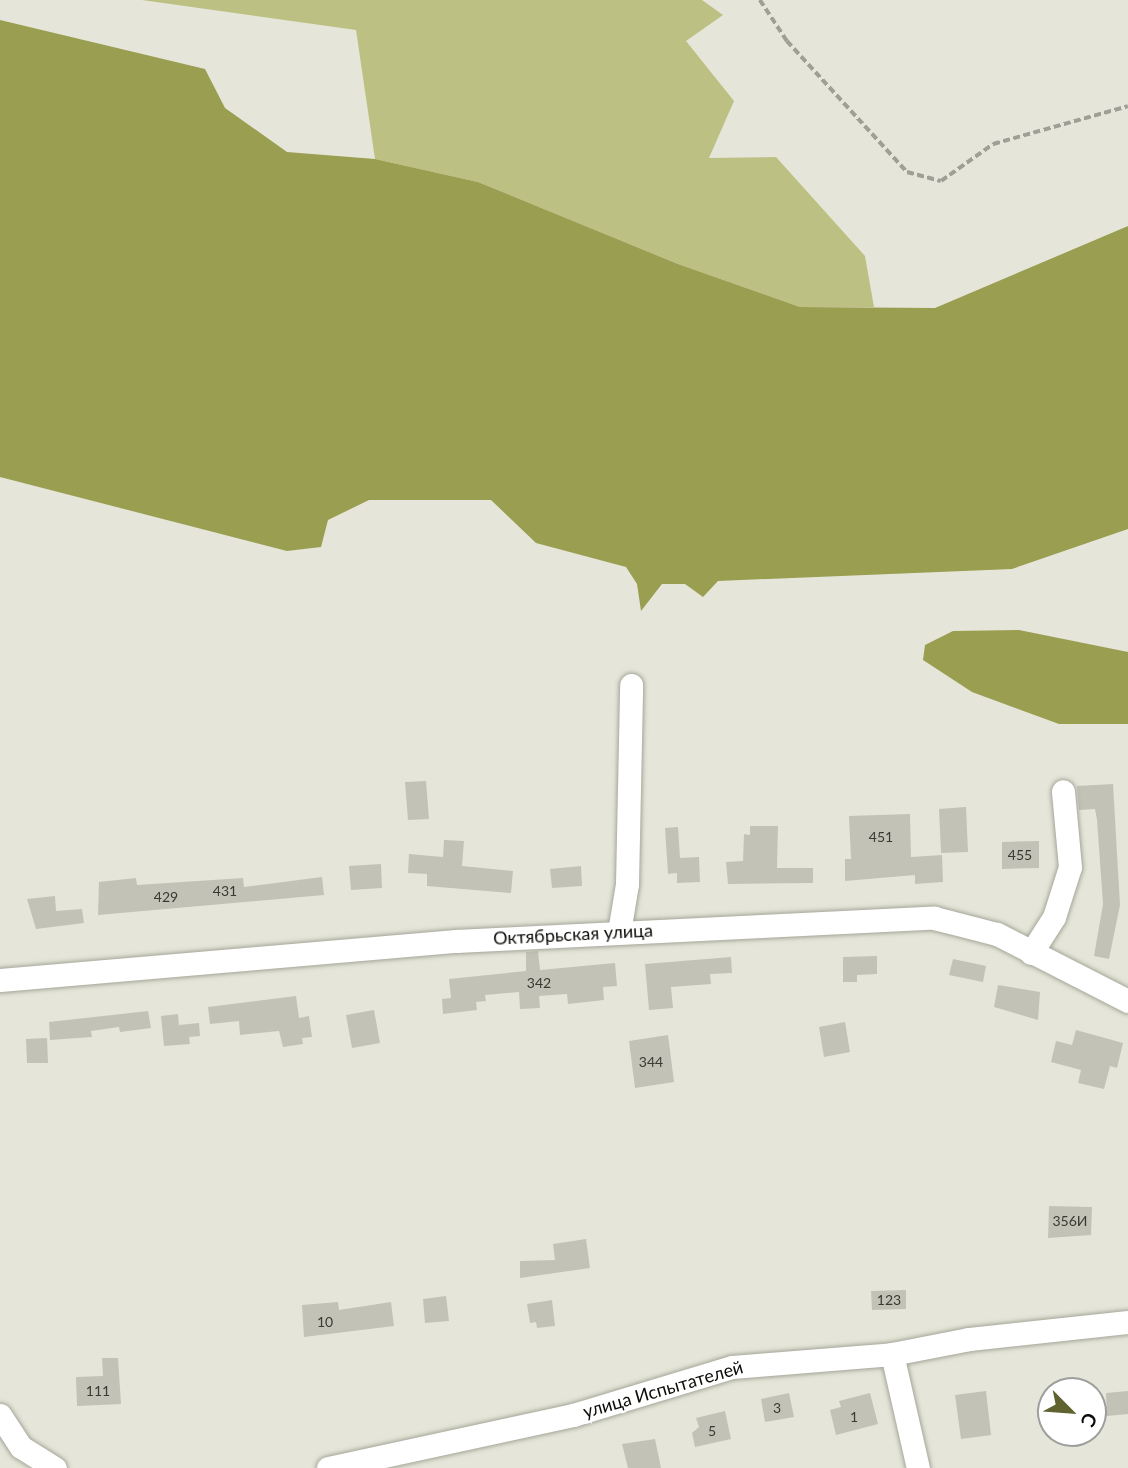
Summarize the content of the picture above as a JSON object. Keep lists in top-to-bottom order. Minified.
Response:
{"streets":{"street":["Октябрьская улица","улица Испытателей"]},"house_numbers":["451","455","431","429","342","344","356И","123","10","111","3","1","5"],"north":"bottom right"}
